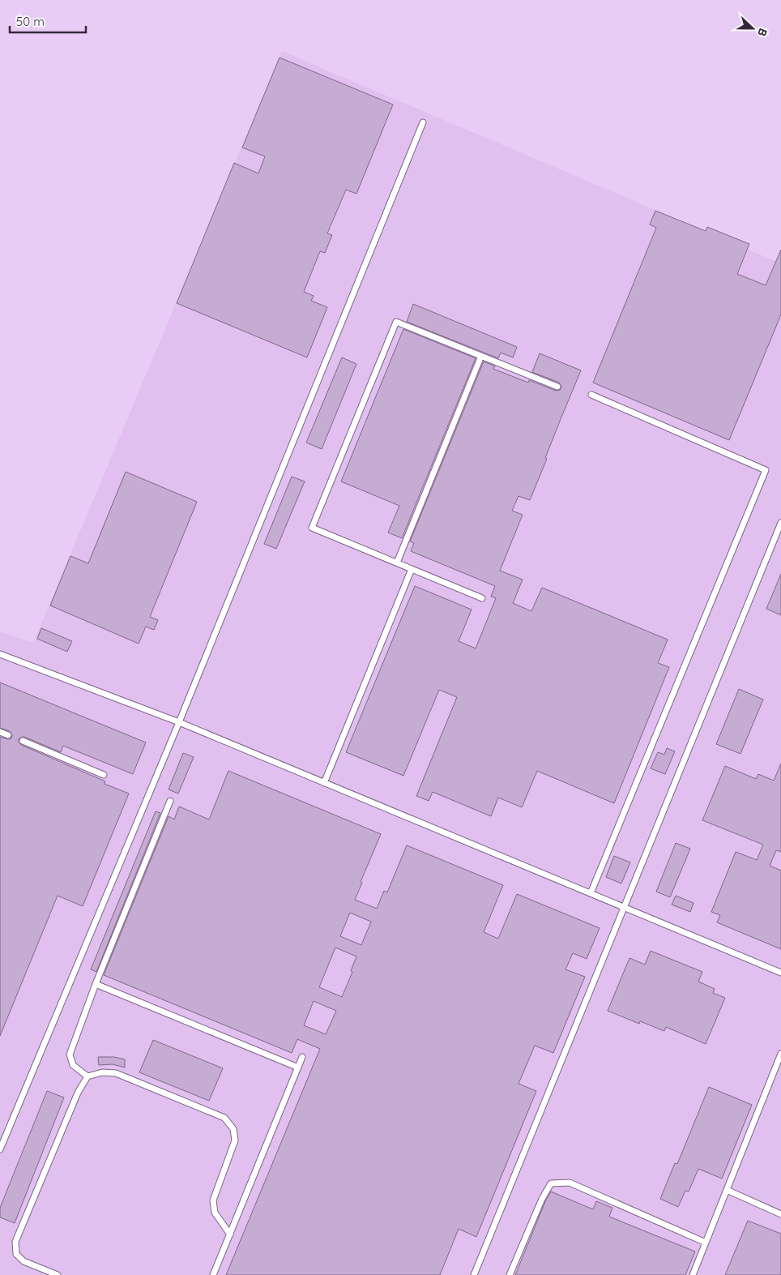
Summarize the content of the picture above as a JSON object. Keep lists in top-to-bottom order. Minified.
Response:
{"scale_bar":"50 m","north":"right"}
